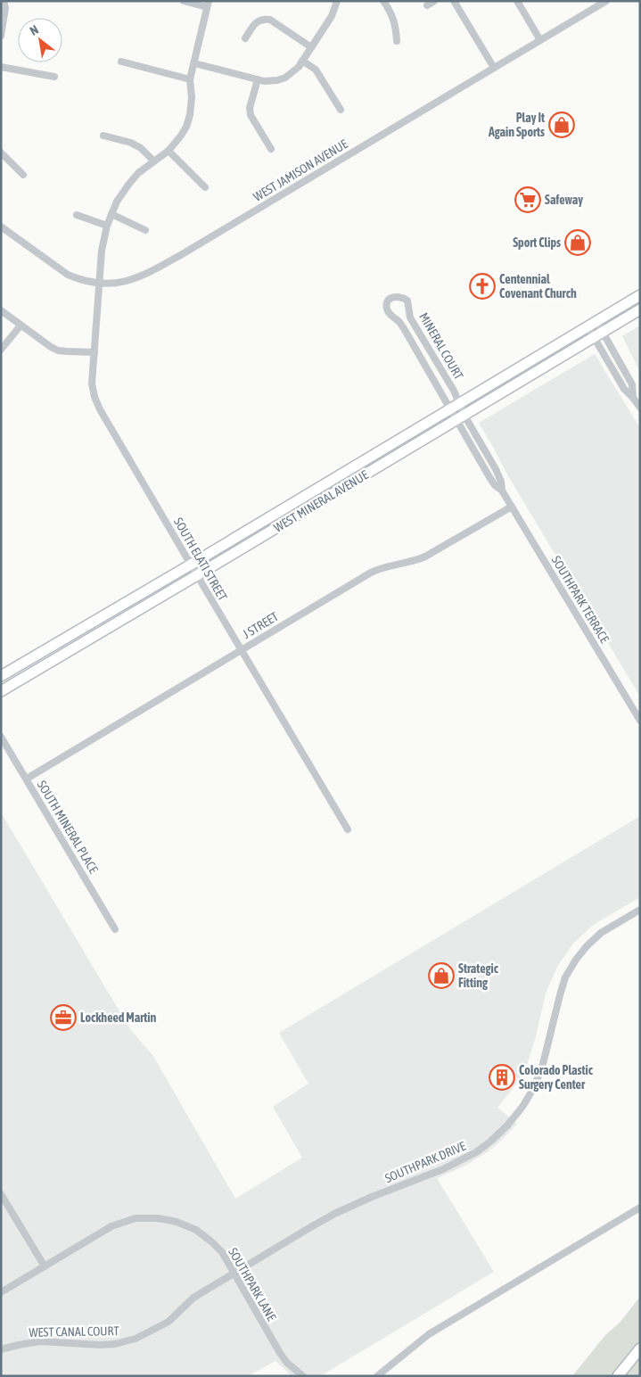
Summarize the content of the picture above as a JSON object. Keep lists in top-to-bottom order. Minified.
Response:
{"streets":{"main road":["WEST MINERAL AVENUE"],"street":["WEST JAMISON AVENUE","MINERAL COURT","SOUTH ELATI STREET","SOUTHPARK TERRACE","J STREET","SOUTH MINERAL PLACE","SOUTHPARK DRIVE","SOUTHPARK LANE","WEST CANAL COURT"]},"crossings":[["WEST JAMISON AVENUE","SOUTH ELATI STREET"],["MINERAL COURT","WEST MINERAL AVENUE"],["MINERAL COURT","SOUTHPARK TERRACE"],["WEST MINERAL AVENUE","SOUTH ELATI STREET"],["WEST MINERAL AVENUE","SOUTHPARK TERRACE"],["SOUTH ELATI STREET","J STREET"],["SOUTHPARK TERRACE","J STREET"],["J STREET","SOUTH MINERAL PLACE"],["SOUTHPARK DRIVE","SOUTHPARK LANE"],["SOUTHPARK DRIVE","WEST CANAL COURT"],["SOUTHPARK LANE","WEST CANAL COURT"]],"places":{"shop":["Play It Again Sports","Sport Clips","Strategic Fitting"],"supermarket":["Safeway"],"church":["Centennial Covenant Church"],"office":["Lockheed Martin"],"building":["Colorado Plastic Surgery Center"]},"north":"top left"}
